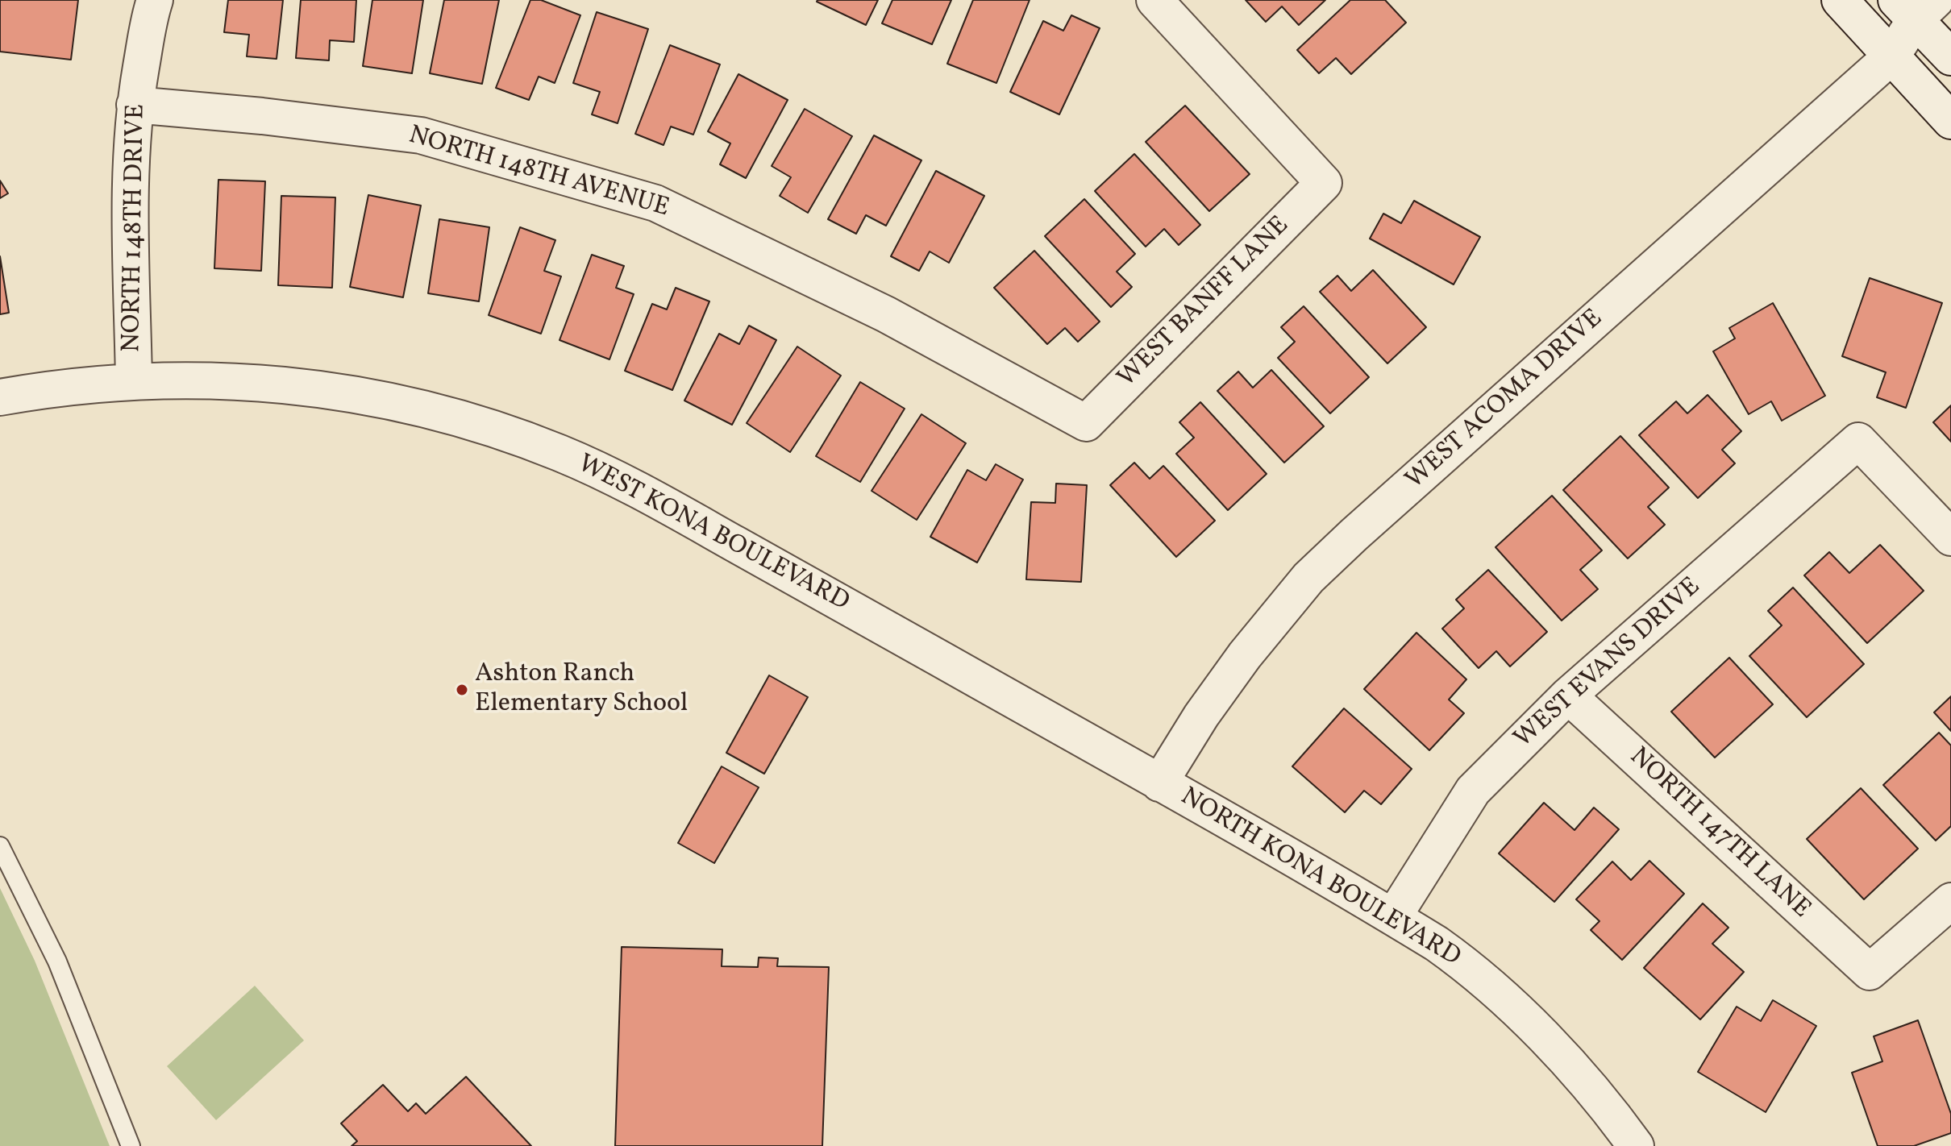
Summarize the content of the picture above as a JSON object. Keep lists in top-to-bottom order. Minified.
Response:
{"streets":{"street":["NORTH 148TH AVENUE","NORTH 148TH DRIVE","WEST BANFF LANE","WEST ACOMA DRIVE","WEST KONA BOULEVARD","WEST EVANS DRIVE","NORTH 147TH LANE","NORTH KONA BOULEVARD"]},"crossings":[["NORTH 148TH AVENUE","NORTH 148TH DRIVE"],["NORTH 148TH AVENUE","WEST BANFF LANE"],["NORTH 148TH DRIVE","WEST KONA BOULEVARD"],["WEST ACOMA DRIVE","WEST KONA BOULEVARD"],["WEST ACOMA DRIVE","NORTH KONA BOULEVARD"],["WEST KONA BOULEVARD","NORTH KONA BOULEVARD"],["WEST EVANS DRIVE","NORTH 147TH LANE"],["WEST EVANS DRIVE","NORTH KONA BOULEVARD"]],"places":["Ashton Ranch Elementary School"]}
